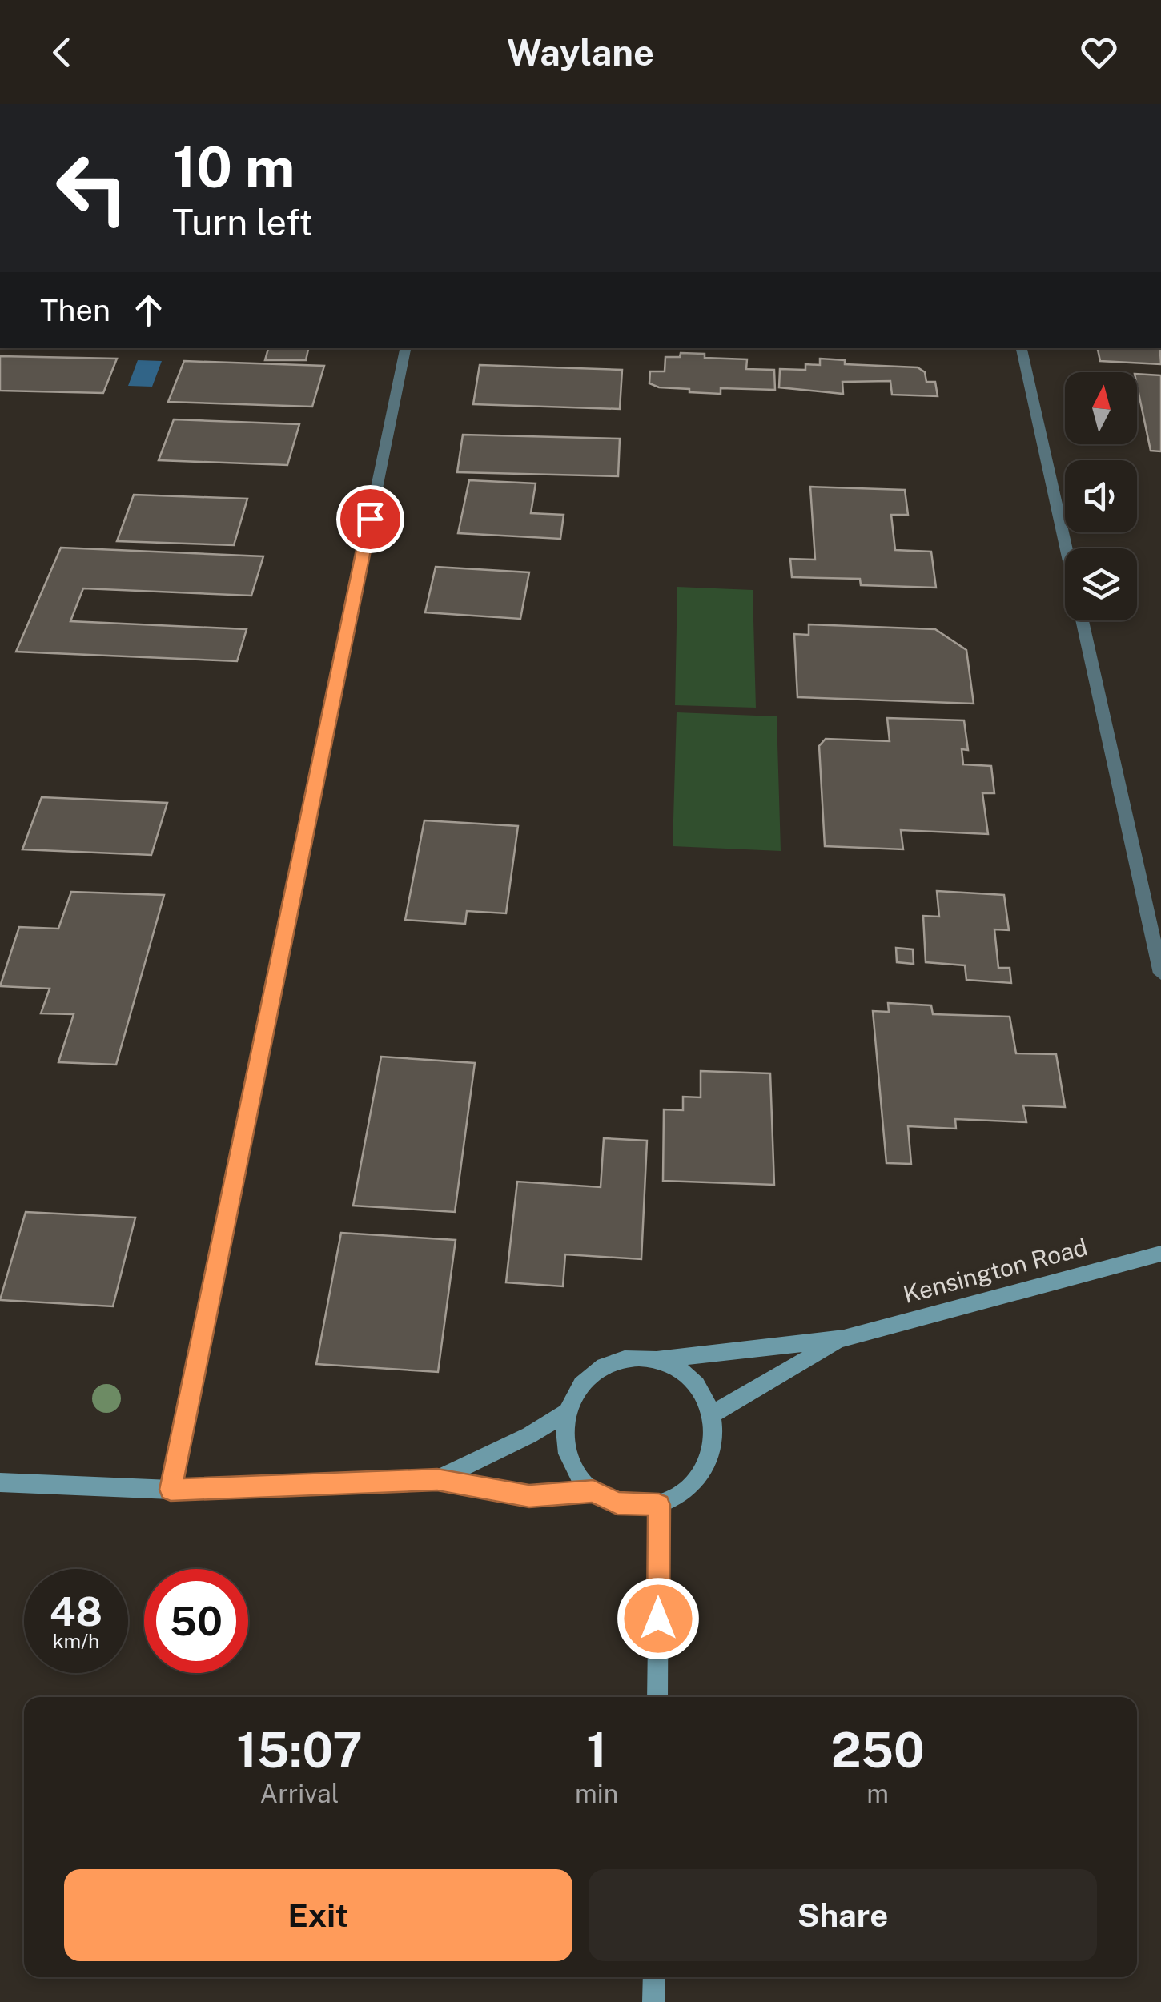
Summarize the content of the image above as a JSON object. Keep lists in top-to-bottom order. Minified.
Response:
{"streets":{"main road":["Kensington Road"]},"north":"top","page":{"header":"Waylane","turn":["10 m","Turn left"],"then":"Then","speed":"48 km/h","limit":"50","eta":["15:07","Arrival","1","min","250","m"],"buttons":["Exit","Share"]}}
